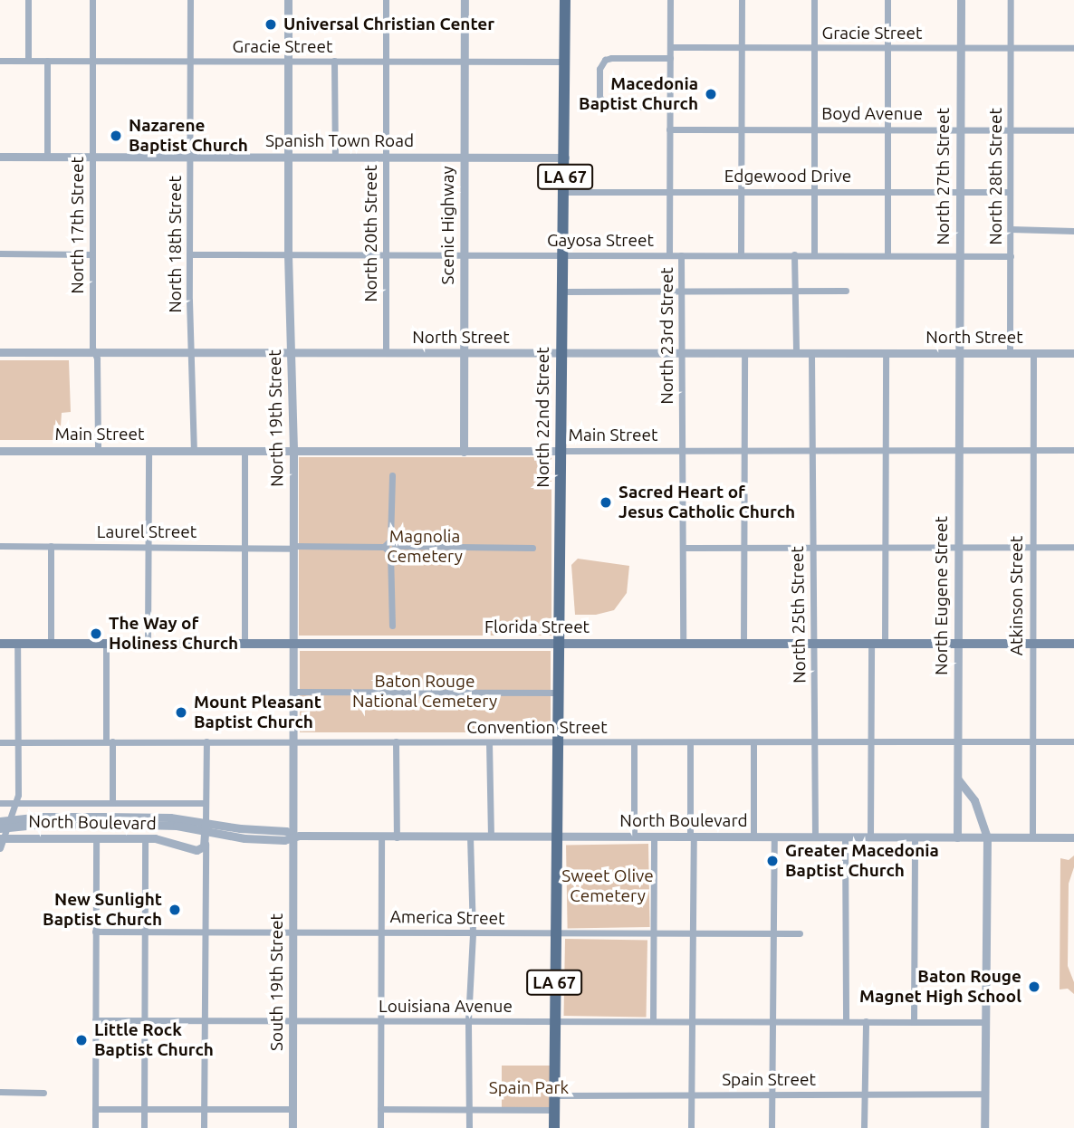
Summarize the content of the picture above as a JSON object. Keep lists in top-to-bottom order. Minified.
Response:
{"streets":{"main road":["LA 67","North 22nd Street","Florida Street"],"street":["Gracie Street","Boyd Avenue","Spanish Town Road","Edgewood Drive","North 27th Street","North 28th Street","North 17th Street","Scenic Highway","North 20th Street","Gayosa Street","North 18th Street","North 23rd Street","North Street","North 19th Street","Main Street","Laurel Street","North Eugene Street","Atkinson Street","North 25th Street","Convention Street","North Boulevard","America Street","South 19th Street","Louisiana Avenue","Spain Street"]},"crossings":[["Gracie Street","North 27th Street"],["Gracie Street","North 28th Street"],["Gracie Street","North 17th Street"],["Gracie Street","Scenic Highway"],["Gracie Street","North 20th Street"],["Gracie Street","North 18th Street"],["Gracie Street","North 23rd Street"],["Gracie Street","North 22nd Street"],["Gracie Street","North 19th Street"],["Boyd Avenue","North 27th Street"],["Boyd Avenue","North 28th Street"],["Boyd Avenue","North 23rd Street"],["Spanish Town Road","North 17th Street"],["Spanish Town Road","Scenic Highway"],["Spanish Town Road","North 20th Street"],["Spanish Town Road","North 18th Street"],["Spanish Town Road","North 22nd Street"],["Spanish Town Road","North 19th Street"],["LA 67","North 22nd Street"],["LA 67","North Boulevard"],["LA 67","America Street"],["LA 67","Louisiana Avenue"],["LA 67","Spain Street"],["Edgewood Drive","North 27th Street"],["Edgewood Drive","North 28th Street"],["Edgewood Drive","North 23rd Street"],["Edgewood Drive","North 22nd Street"],["North 27th Street","Gayosa Street"],["North 27th Street","North Street"],["North 27th Street","North Eugene Street"],["North 28th Street","Gayosa Street"],["North 28th Street","North Street"],["North 17th Street","North Street"],["North 17th Street","Main Street"],["Scenic Highway","Gayosa Street"],["Scenic Highway","North Street"],["Scenic Highway","Main Street"],["North 20th Street","Gayosa Street"],["North 20th Street","North Street"],["Gayosa Street","North 18th Street"],["Gayosa Street","North 23rd Street"],["Gayosa Street","North 22nd Street"],["Gayosa Street","North 19th Street"],["North 18th Street","North Street"],["North 18th Street","Main Street"],["North 23rd Street","North Street"],["North 23rd Street","Main Street"],["North 23rd Street","Florida Street"],["North Street","North 22nd Street"],["North Street","North 19th Street"],["North Street","North Eugene Street"],["North Street","Atkinson Street"],["North Street","North 25th Street"],["North 22nd Street","Main Street"],["North 22nd Street","Florida Street"],["North 22nd Street","Convention Street"],["North 22nd Street","North Boulevard"],["North 19th Street","Main Street"],["North 19th Street","Laurel Street"],["North 19th Street","Florida Street"],["North 19th Street","Convention Street"],["North 19th Street","North Boulevard"],["North 19th Street","South 19th Street"],["Main Street","North Eugene Street"],["Main Street","Atkinson Street"],["Main Street","North 25th Street"],["North Eugene Street","Florida Street"],["North Eugene Street","Convention Street"],["North Eugene Street","North Boulevard"],["Atkinson Street","Florida Street"],["Atkinson Street","Convention Street"],["Atkinson Street","North Boulevard"],["North 25th Street","Florida Street"],["North 25th Street","Convention Street"],["North 25th Street","North Boulevard"],["North Boulevard","South 19th Street"],["America Street","South 19th Street"],["South 19th Street","Louisiana Avenue"]],"parks":["Magnolia Cemetery","Baton Rouge National Cemetery","Sweet Olive Cemetery","Spain Park"],"places":["Universal Christian Center","Macedonia Baptist Church","Nazarene Baptist Church","Sacred Heart of Jesus Catholic Church","The Way of Holiness Church","Mount Pleasant Baptist Church","Greater Macedonia Baptist Church","New Sunlight Baptist Church","Baton Rouge Magnet High School","Little Rock Baptist Church"]}
